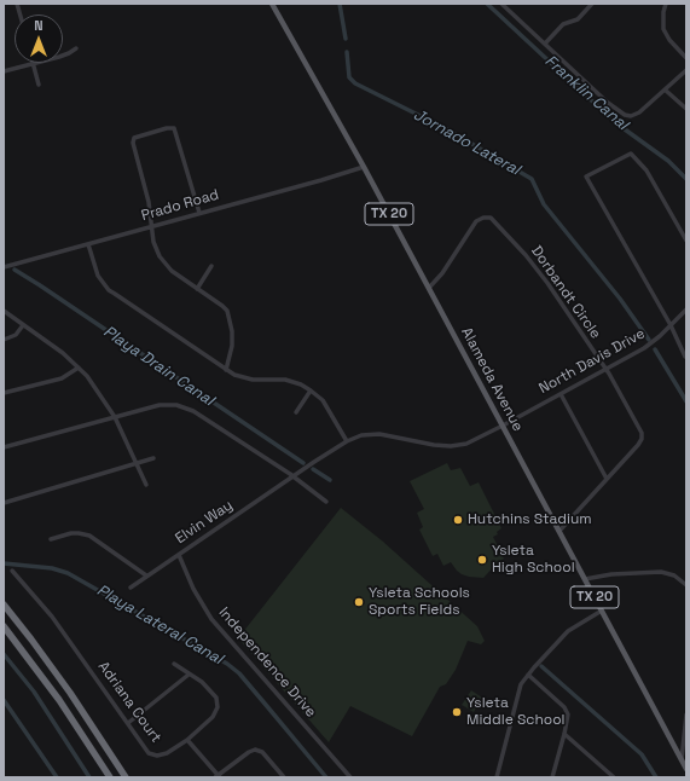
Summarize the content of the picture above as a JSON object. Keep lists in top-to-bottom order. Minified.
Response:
{"streets":{"main road":["TX 20","Alameda Avenue"],"street":["Prado Road","Dorbandt Circle","North Davis Drive","Elvin Way","Independence Drive","Adriana Court"]},"crossings":[["Prado Road","Alameda Avenue"],["Dorbandt Circle","North Davis Drive"],["Dorbandt Circle","Alameda Avenue"],["North Davis Drive","Alameda Avenue"],["North Davis Drive","Elvin Way"],["Elvin Way","Independence Drive"]],"water":["Franklin Canal","Jornado Lateral","Playa Drain Canal","Playa Lateral Canal"],"places":["Hutchins Stadium","Ysleta High School","Ysleta Schools Sports Fields","Ysleta Middle School"],"north":"top"}
